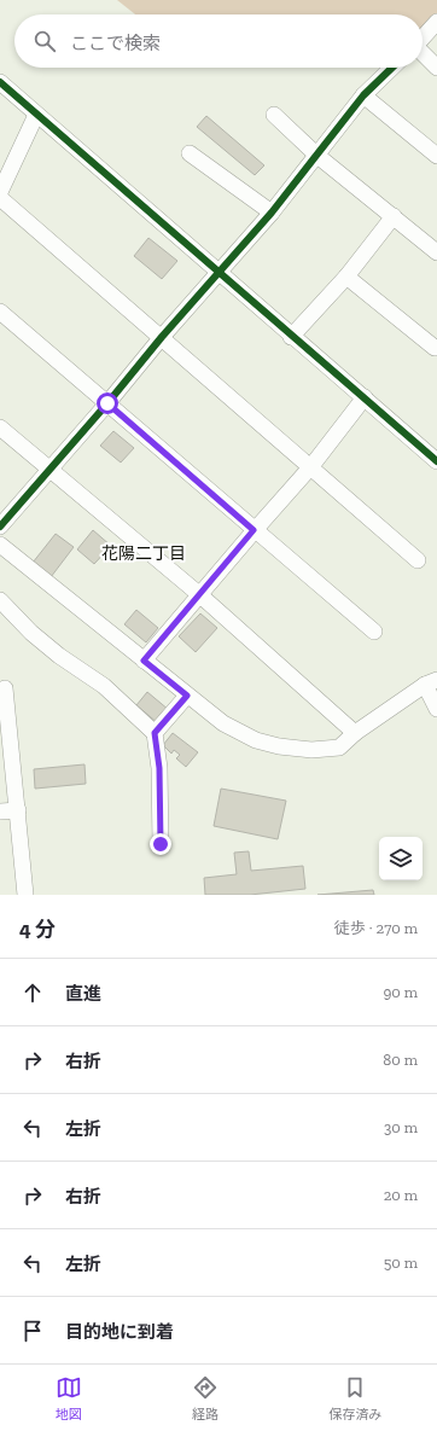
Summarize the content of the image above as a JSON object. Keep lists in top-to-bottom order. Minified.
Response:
{"districts":["花陽二丁目"],"page":{"search":"ここで検索","heading":["4 分","徒歩 · 270 m"],"list":[["直進","90 m"],["右折","80 m"],["左折","30 m"],["右折","20 m"],["左折","50 m"],"目的地に到着"],"nav":["地図","経路","保存済み"]}}
